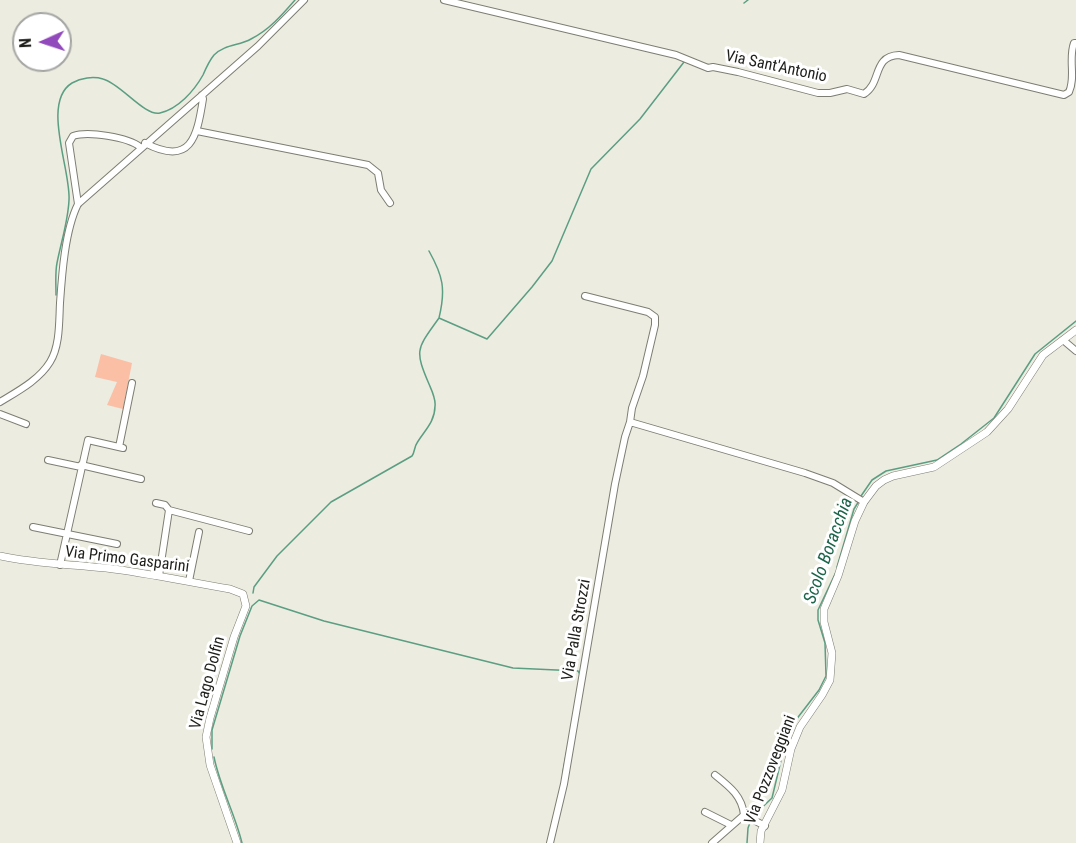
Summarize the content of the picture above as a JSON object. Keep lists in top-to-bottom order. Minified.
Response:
{"streets":{"street":["Via Sant'Antonio","Via Primo Gasparini","Via Palla Strozzi","Via Lago Dolfin","Via Pozzoveggiani"]},"crossings":[["Via Primo Gasparini","Via Lago Dolfin"]],"water":["Scolo Boracchia"],"north":"left"}
